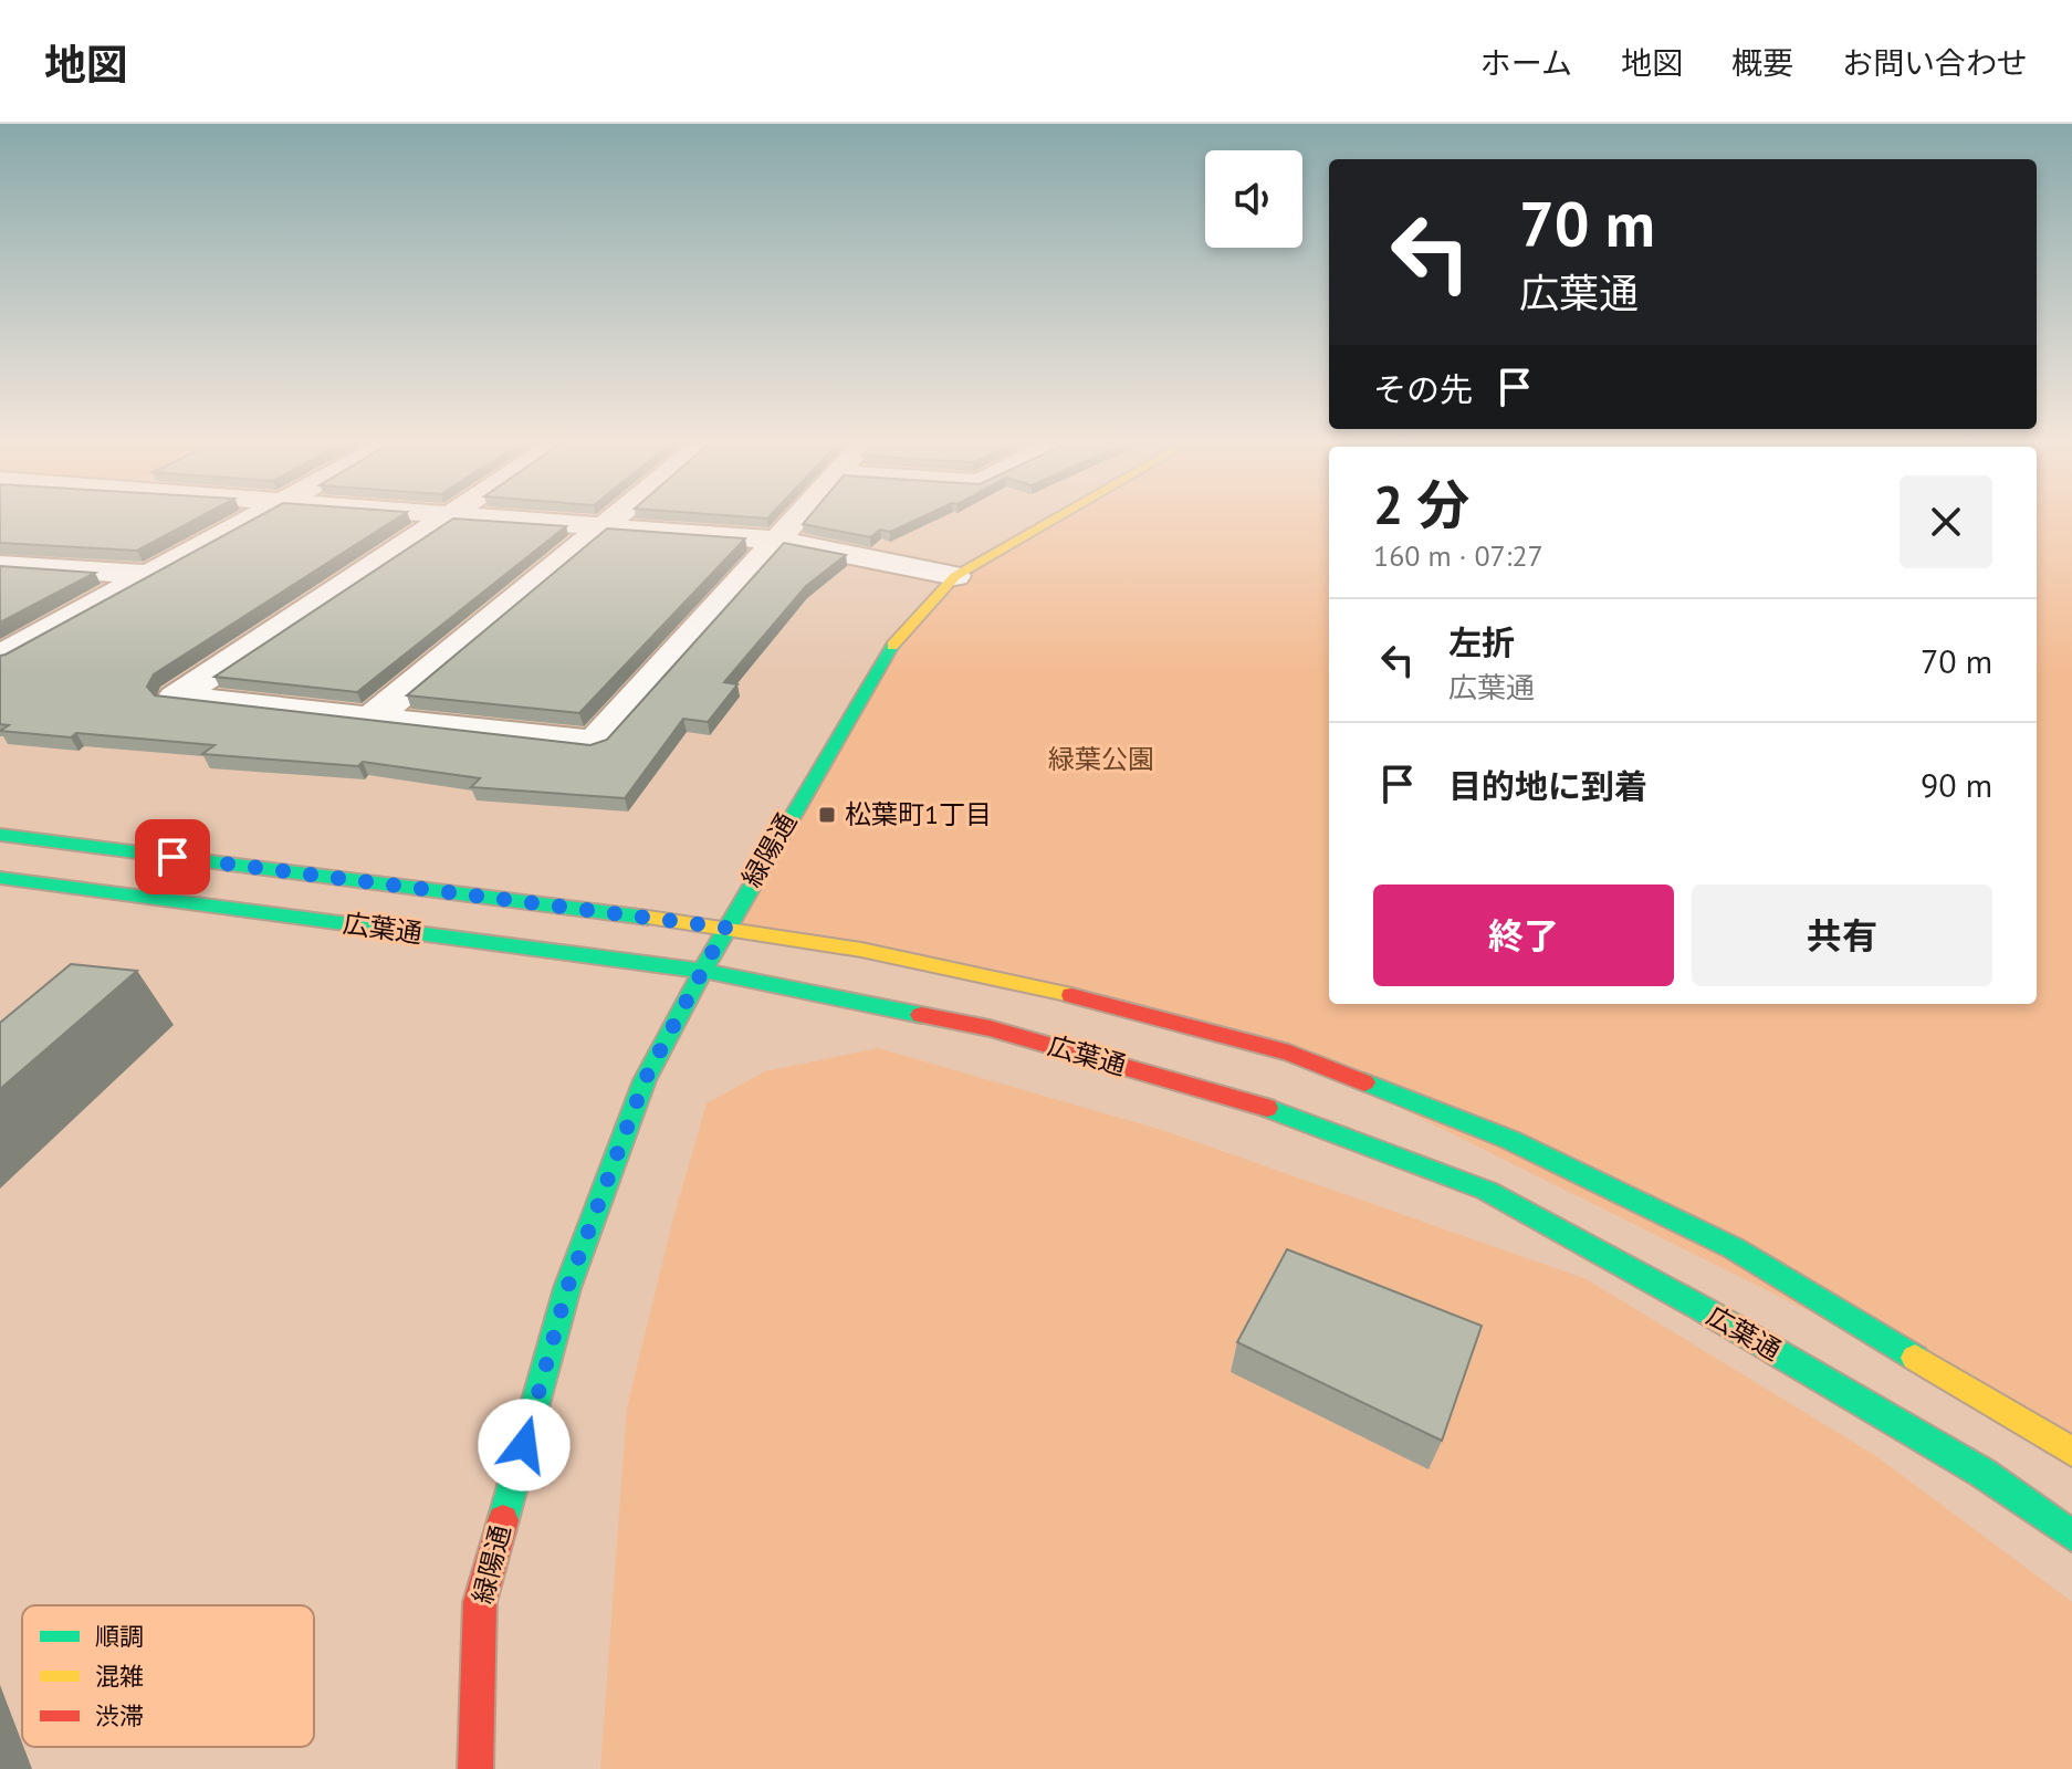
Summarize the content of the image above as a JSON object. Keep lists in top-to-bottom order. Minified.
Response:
{"streets":{"street":["緑陽通","広葉通"]},"crossings":[["緑陽通","広葉通"]],"parks":["緑葉公園"],"places":{"transit":["松葉町1丁目"]},"legend":["順調","混雑","渋滞"],"page":{"header":"地図","nav":["ホーム","地図","概要","お問い合わせ"],"turn":["70 m","広葉通"],"then":"その先","heading":["2 分","160 m · 07:27"],"list":[{"name":"左折","note":"広葉通","value":"70 m"},{"name":"目的地に到着","value":"90 m"}],"buttons":["終了","共有"]}}
